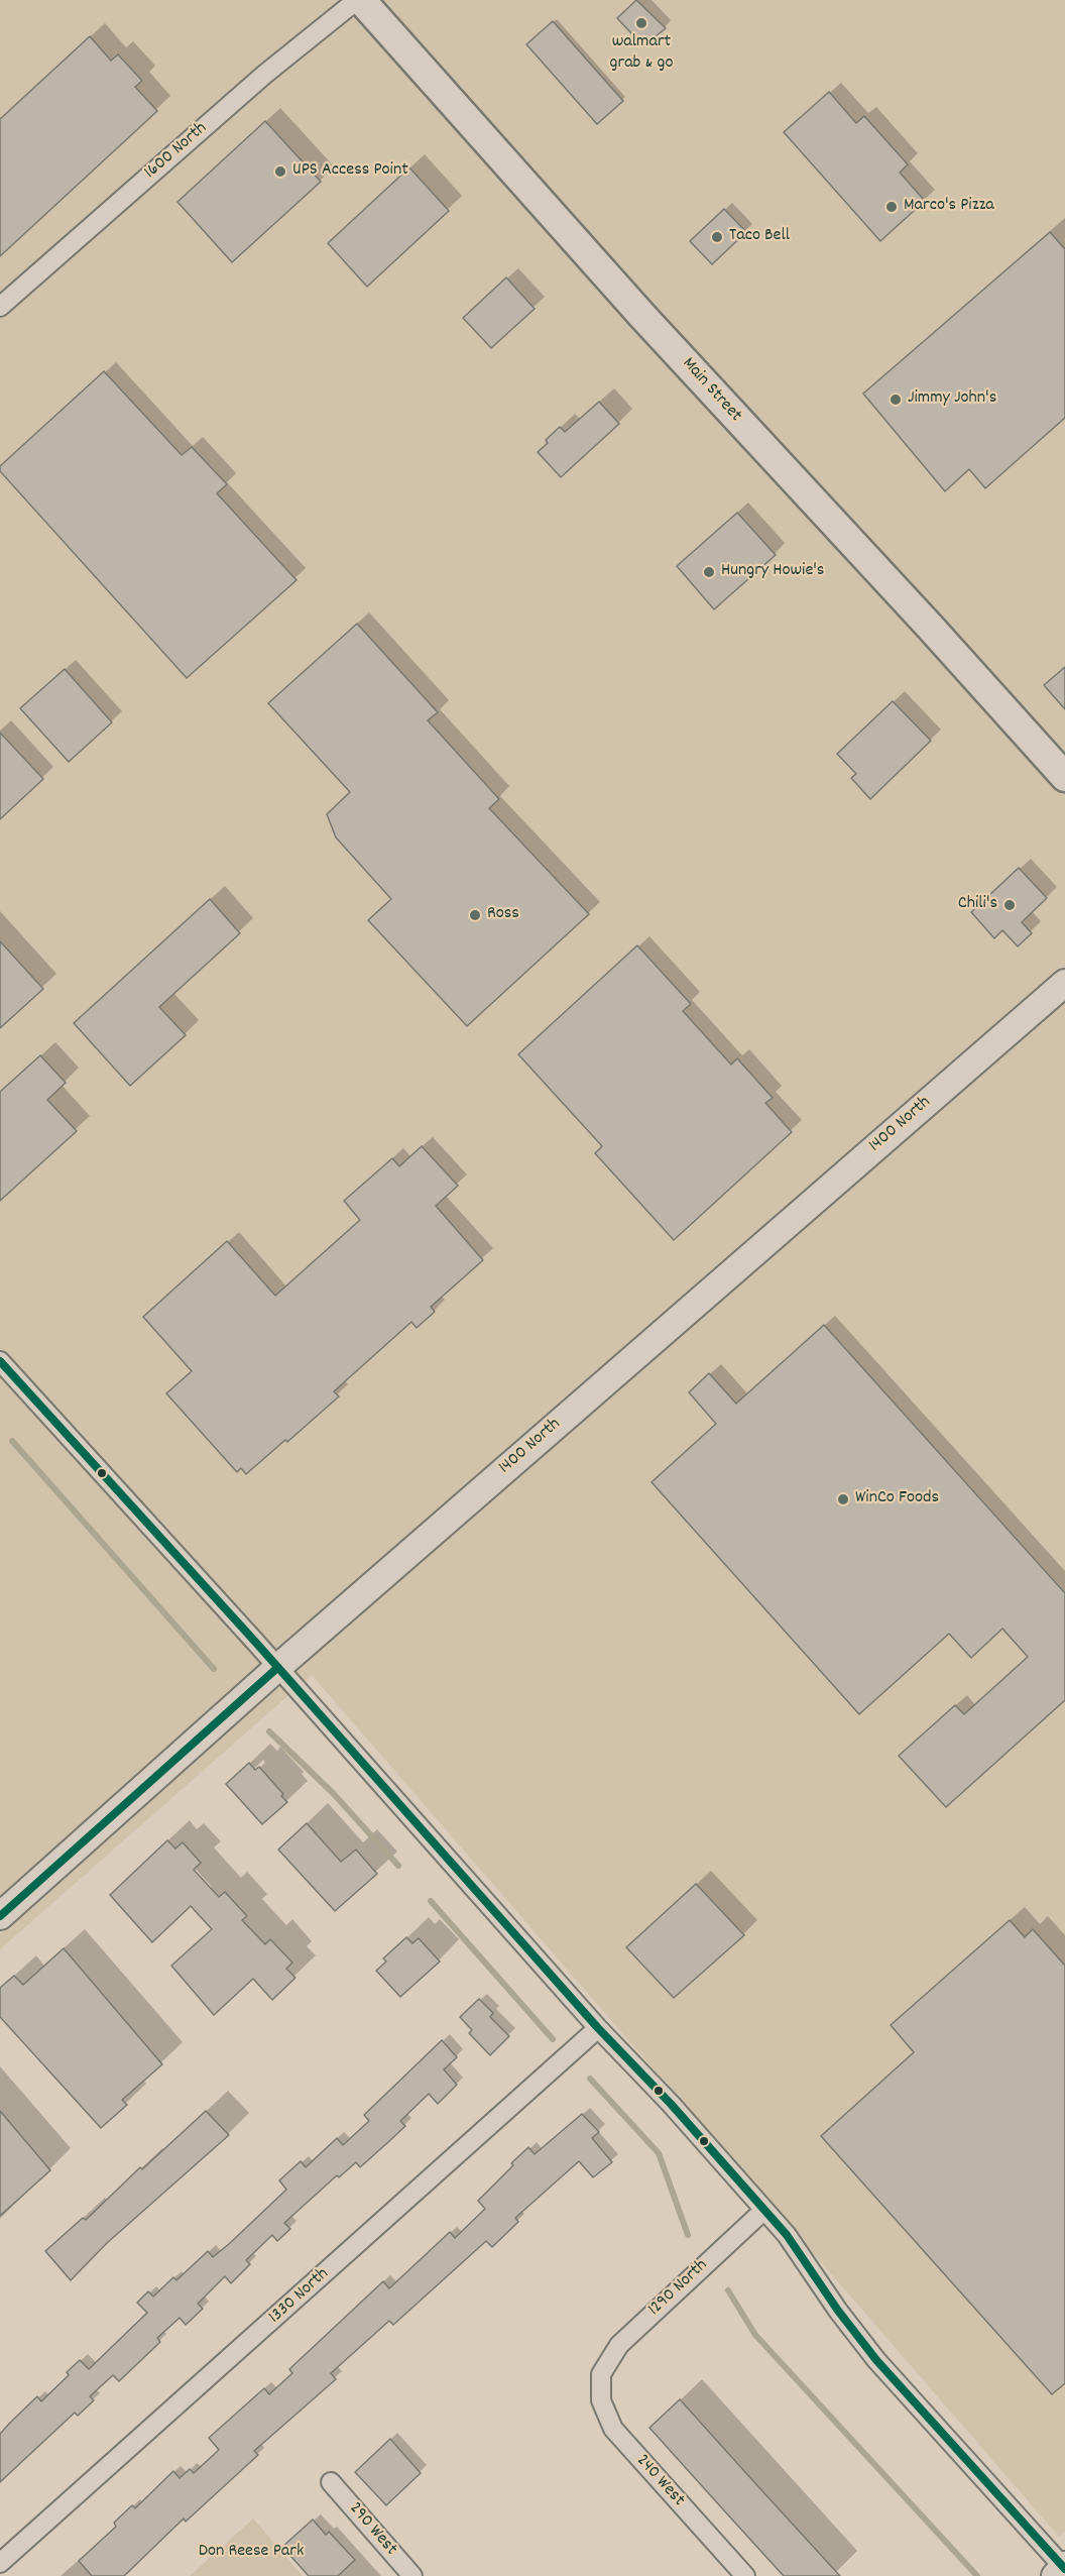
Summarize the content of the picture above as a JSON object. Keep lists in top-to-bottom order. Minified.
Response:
{"streets":{"main road":["Main Street","1400 North"],"street":["1600 North","1290 North","1330 North","240 West","290 West"]},"crossings":[["1600 North","Main Street"],["1290 North","240 West"]],"parks":["Don Reese Park"],"places":["walmart grab & go","UPS Access Point","Marco's Pizza","Taco Bell","Jimmy John's","Hungry Howie's","Chili's","Ross","WinCo Foods"]}
